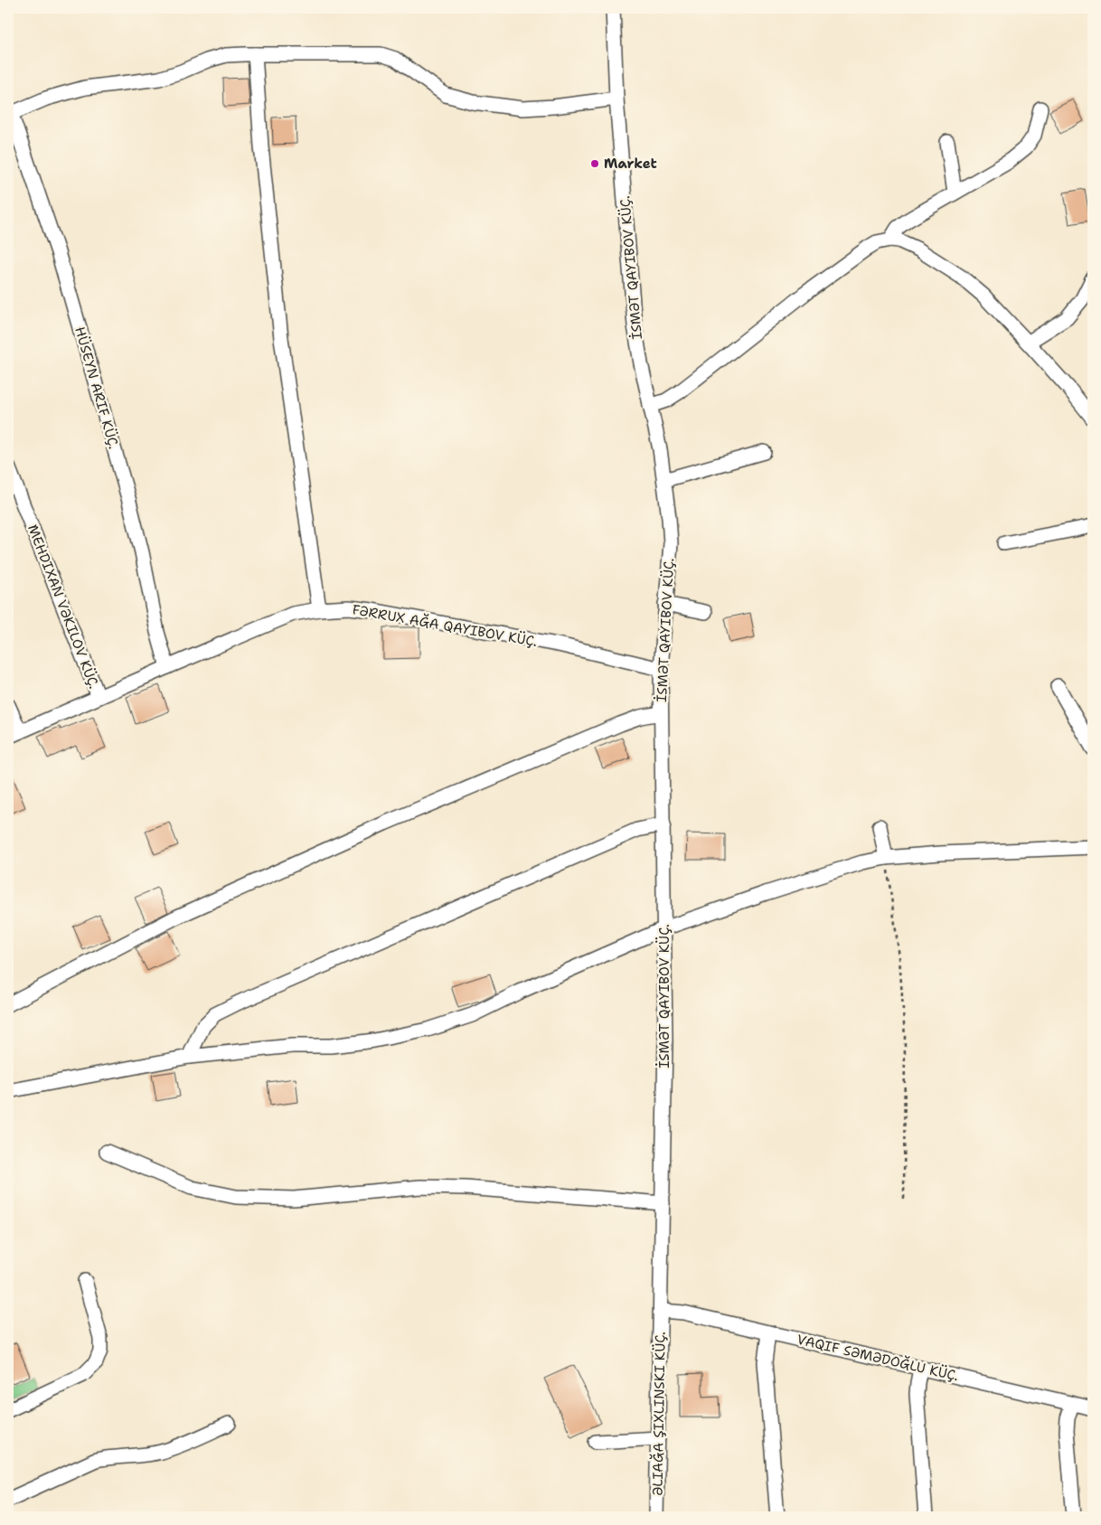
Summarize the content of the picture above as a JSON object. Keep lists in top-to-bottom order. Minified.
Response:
{"streets":{"street":["HÜSEYN ARIF KÜÇ.","MEHDIXAN VƏKILOV KÜÇ.","VAQIF SƏMƏDOĞLU KÜÇ."]},"places":["Market"]}
